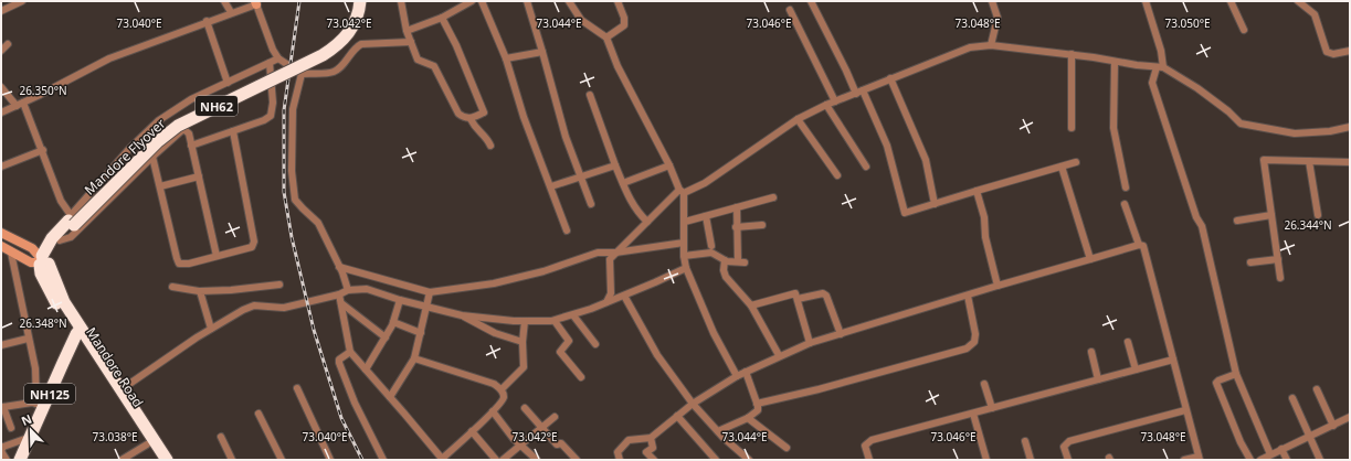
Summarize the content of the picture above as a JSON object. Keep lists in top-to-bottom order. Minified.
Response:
{"streets":{"highway":["NH62","Mandore Flyover","Mandore Road","NH125"]},"crossings":[["NH62","Mandore Flyover"],["Mandore Road","NH125"]],"north":"top left","coordinates":["73.040°E","73.042°E","73.044°E","73.046°E","73.048°E","73.050°E","26.350°N","26.344°N","26.348°N","73.038°E"]}
